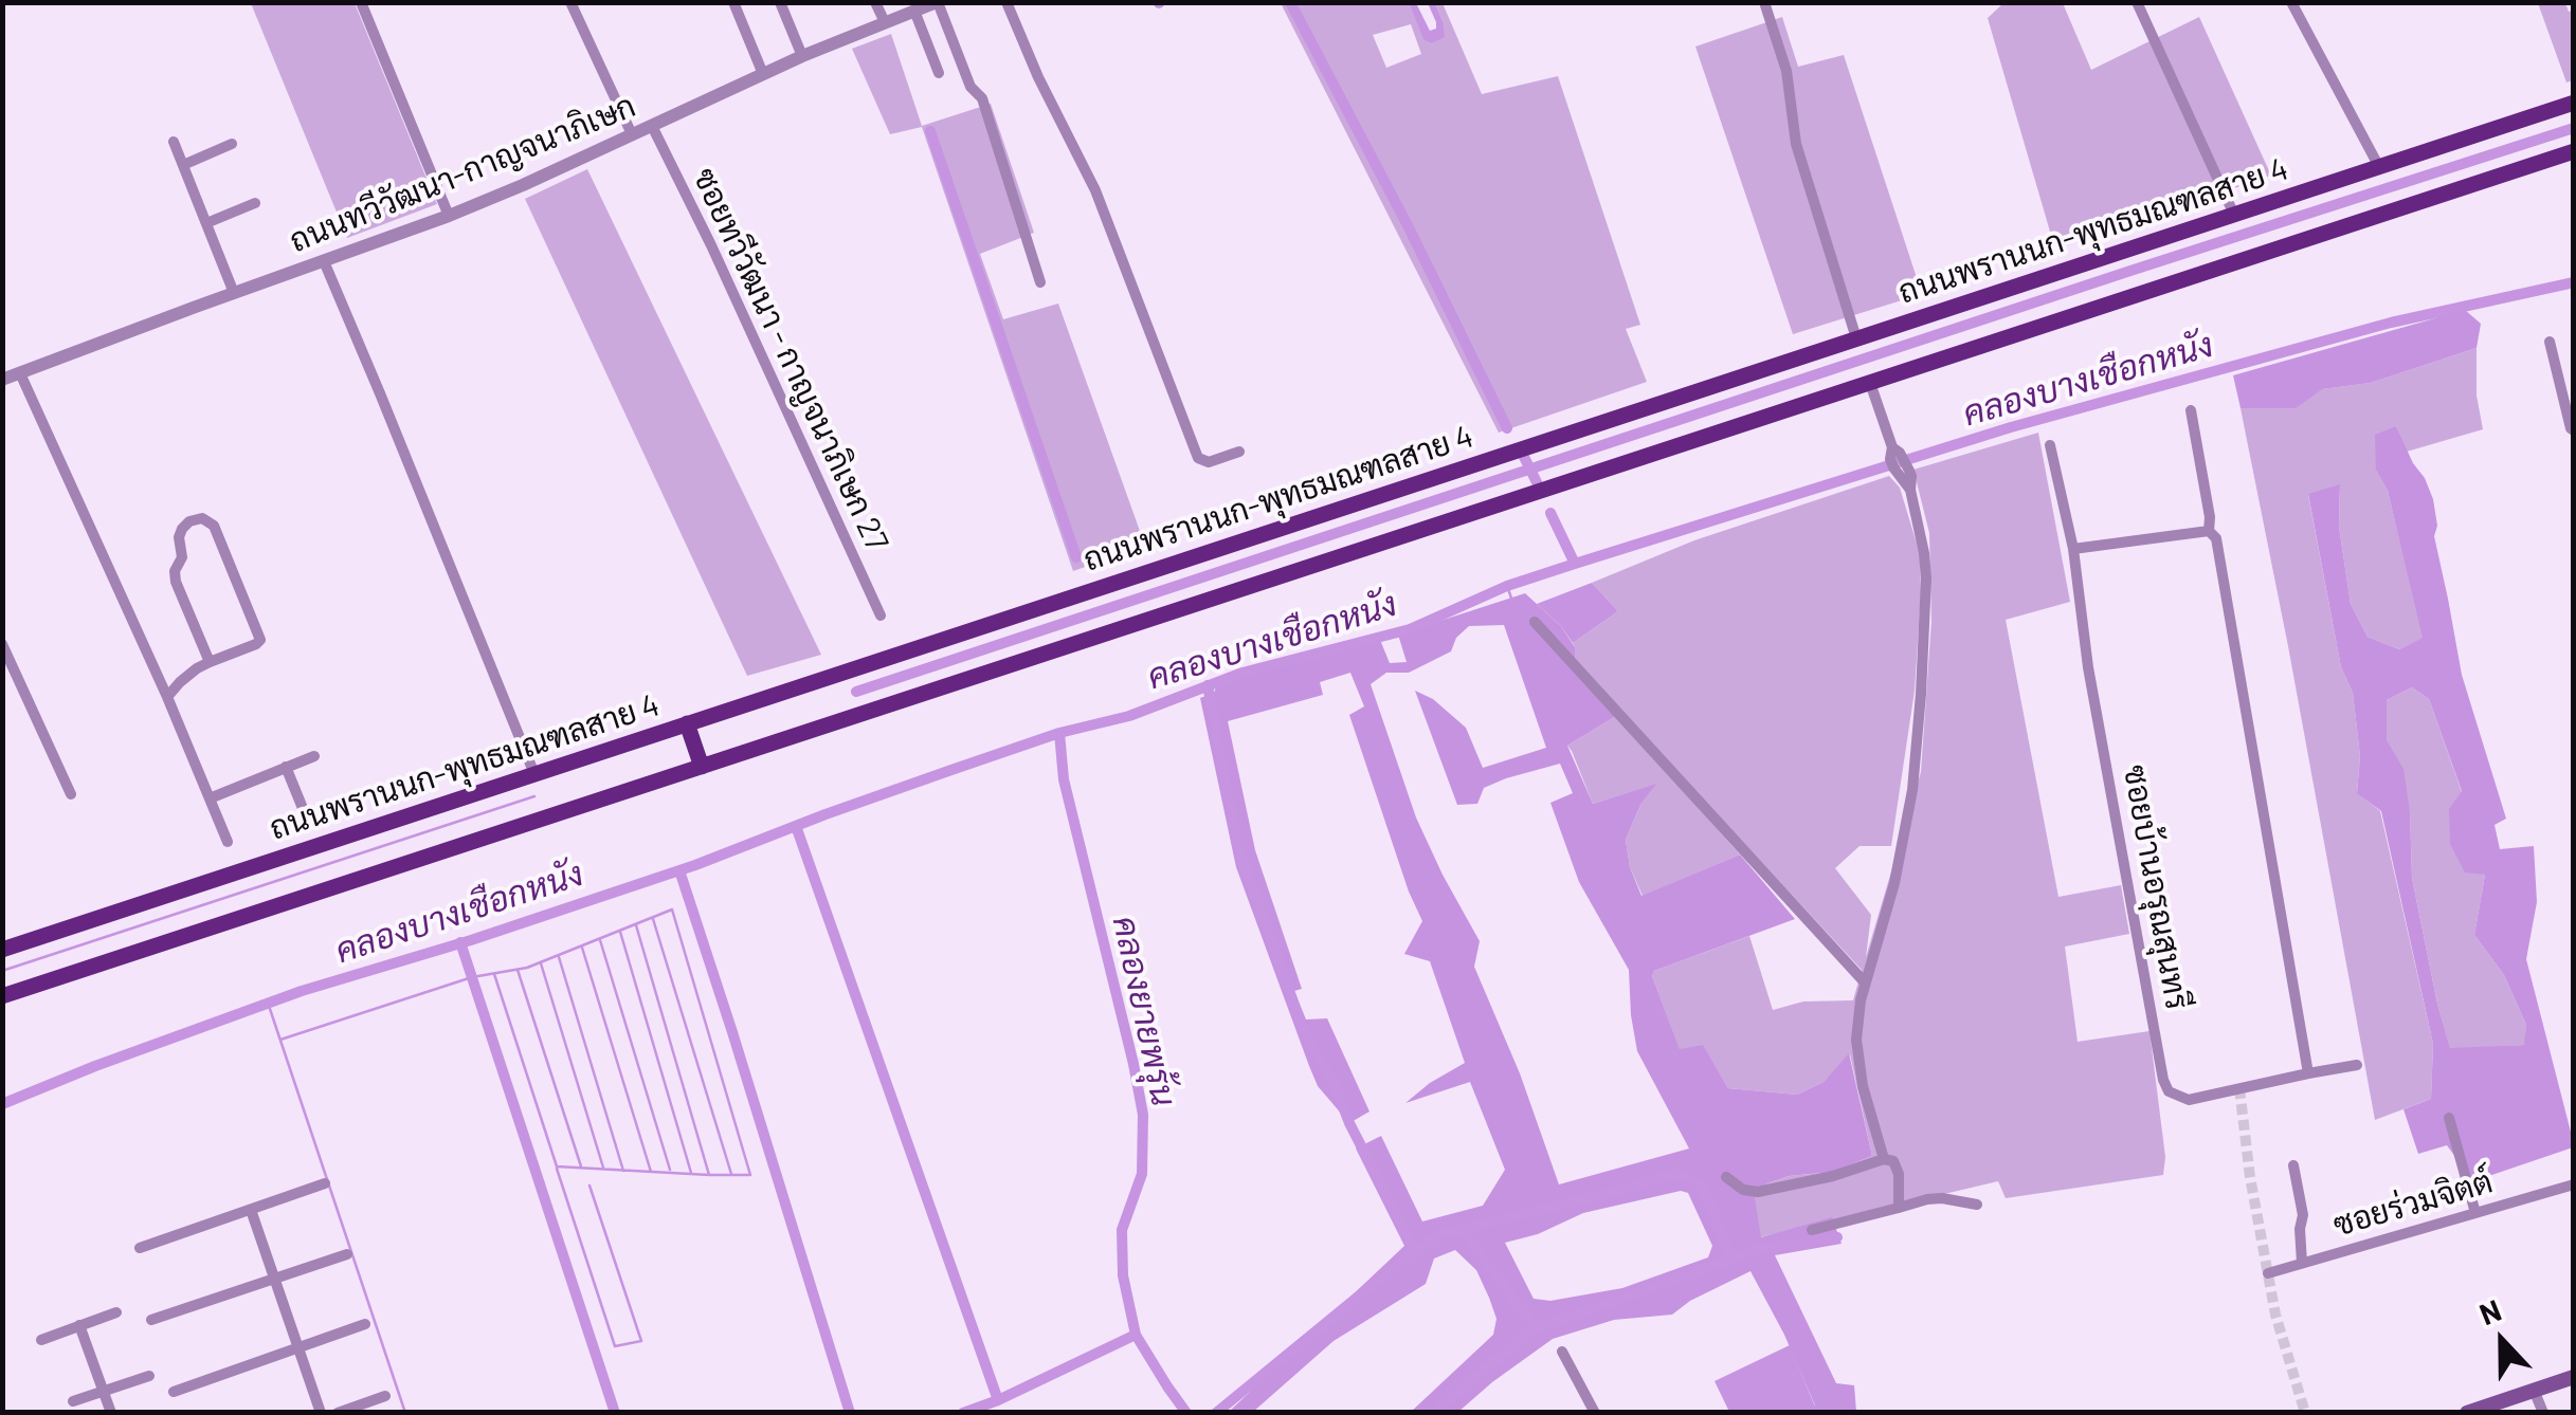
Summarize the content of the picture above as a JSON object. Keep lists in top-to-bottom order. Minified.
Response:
{"streets":{"main road":["ถนนพรานนก-พุทธมณฑลสาย 4"],"street":["ถนนทวีวัฒนา-กาญจนาภิเษก","ซอยทวีวัฒนา - กาญจนาภิเษก 27","ซอยบ้านอรุณสุนทรี","ซอยร่วมจิตต์"]},"crossings":[["ถนนทวีวัฒนา-กาญจนาภิเษก","ซอยทวีวัฒนา - กาญจนาภิเษก 27"]],"water":["คลองบางเชือกหนัง","คลองยายพรุ้น"],"north":"top"}
